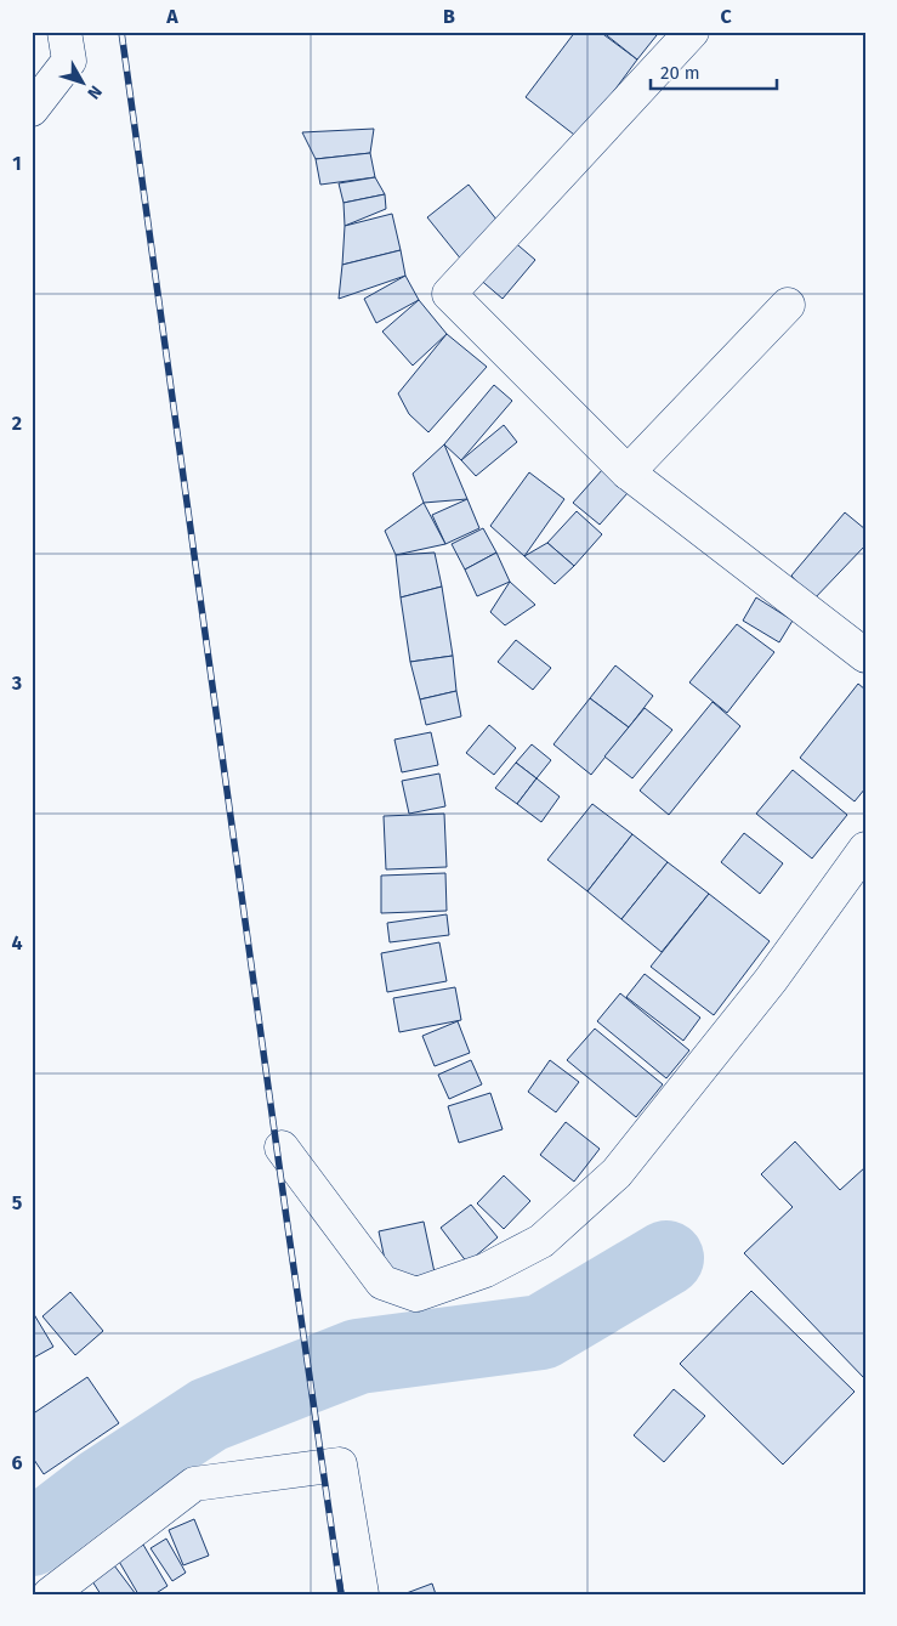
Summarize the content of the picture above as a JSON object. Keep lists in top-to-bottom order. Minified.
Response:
{"scale_bar":"20 m","north":"bottom right","grid":{"columns":["A","B","C"],"rows":["1","2","3","4","5","6"]}}
